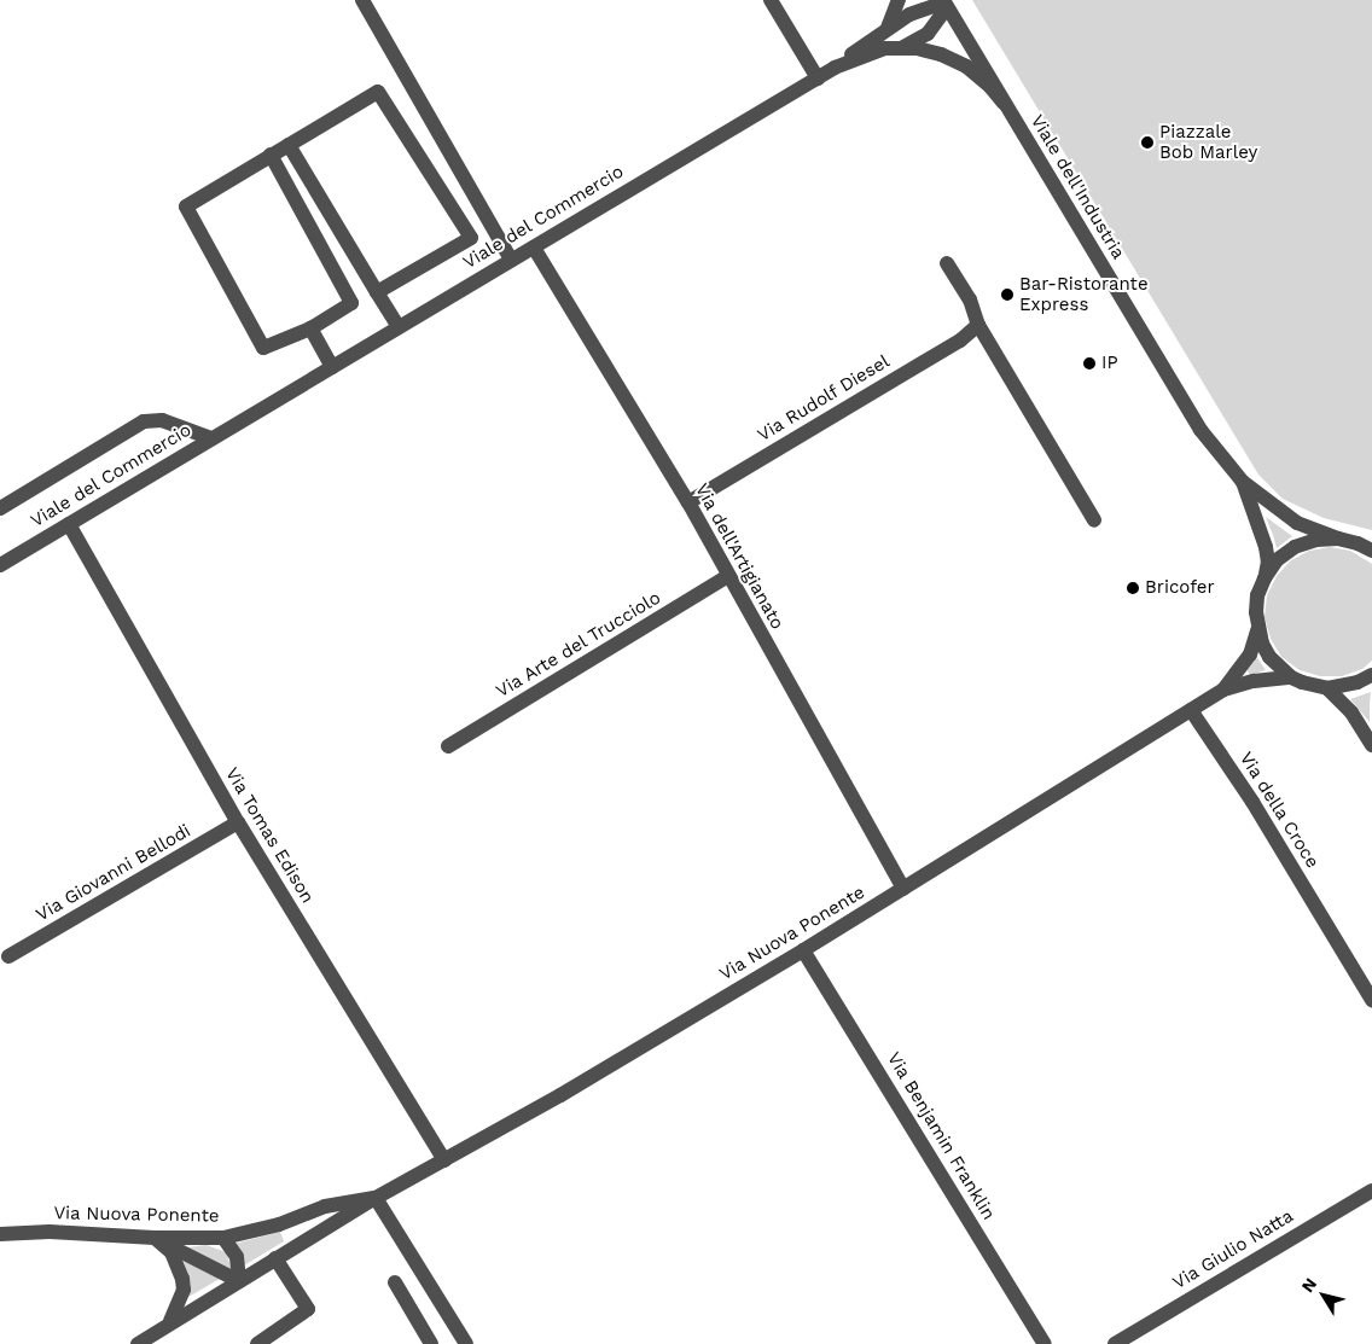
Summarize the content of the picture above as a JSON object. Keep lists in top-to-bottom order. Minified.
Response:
{"streets":{"street":["Viale dell'Industria","Viale del Commercio","Via Rudolf Diesel","Via dell'Artigianato","Via Arte del Trucciolo","Via della Croce","Via Tomas Edison","Via Giovanni Bellodi","Via Nuova Ponente","Via Benjamin Franklin","Via Giulio Natta"]},"crossings":[["Viale del Commercio","Via dell'Artigianato"],["Viale del Commercio","Via Tomas Edison"],["Via Rudolf Diesel","Via dell'Artigianato"],["Via dell'Artigianato","Via Arte del Trucciolo"],["Via dell'Artigianato","Via Nuova Ponente"],["Via della Croce","Via Nuova Ponente"],["Via Tomas Edison","Via Giovanni Bellodi"],["Via Tomas Edison","Via Nuova Ponente"],["Via Nuova Ponente","Via Benjamin Franklin"]],"places":["Piazzale Bob Marley","Bar-Ristorante Express","IP","Bricofer"],"north":"top left"}
